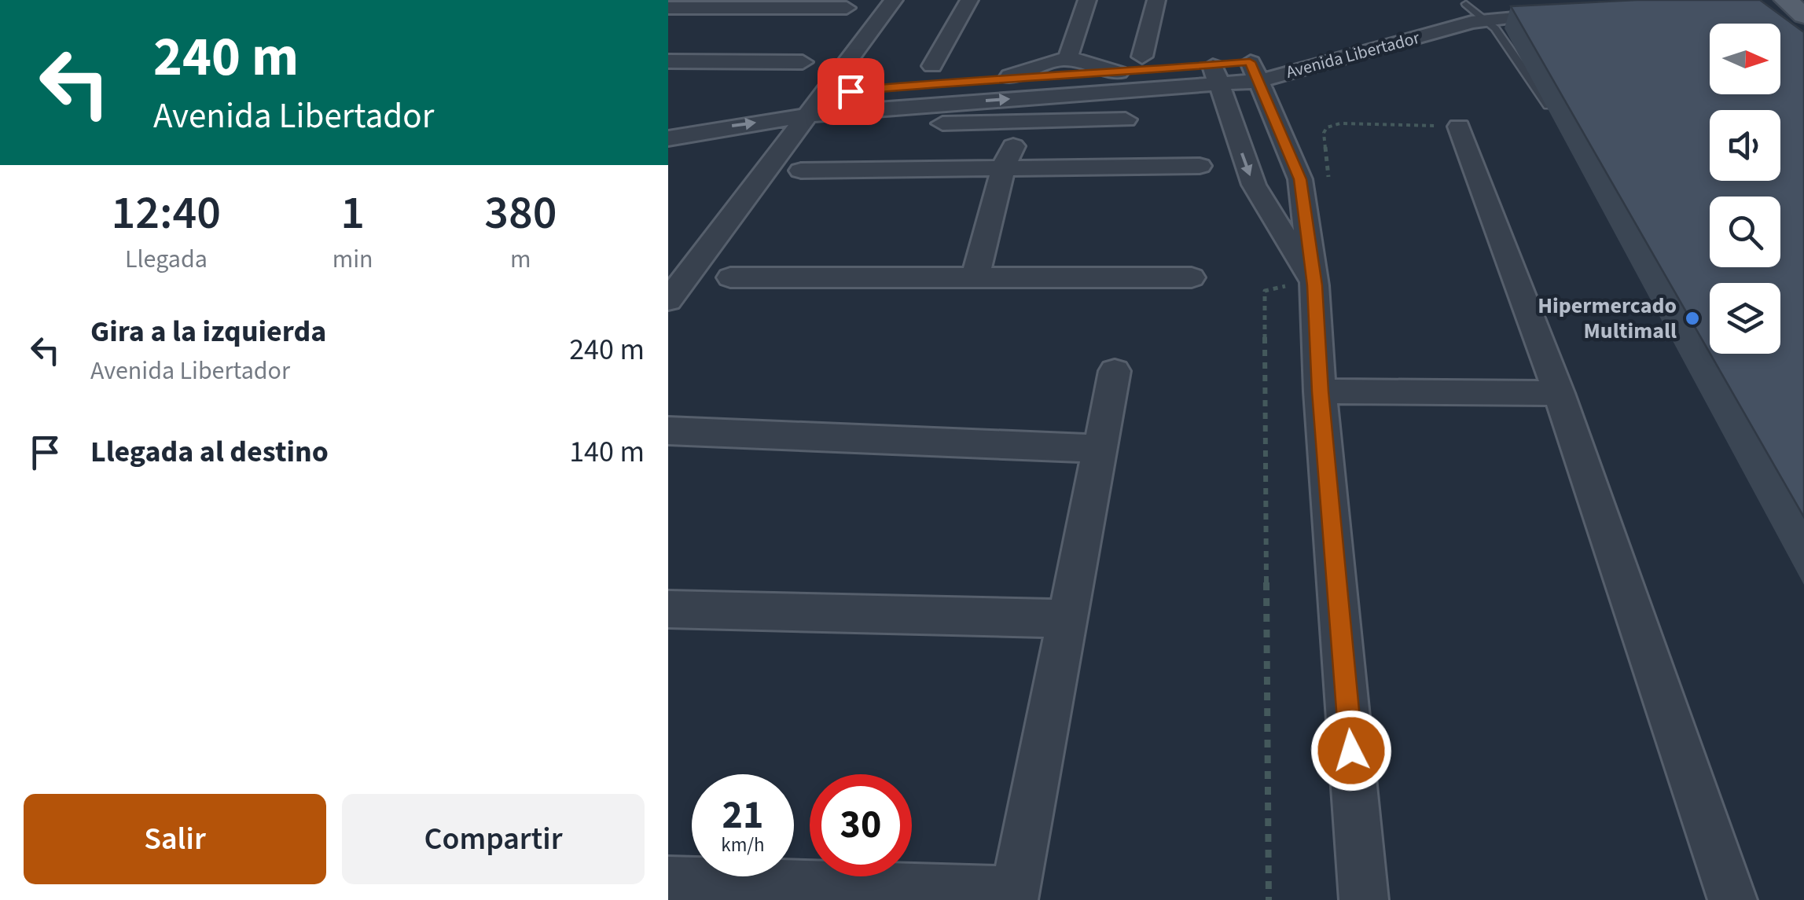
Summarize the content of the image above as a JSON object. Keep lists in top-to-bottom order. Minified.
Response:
{"streets":{"street":["Avenida Libertador"]},"places":["Hipermercado Multimall"],"north":"right","page":{"turn":["240 m","Avenida Libertador"],"eta":["12:40","Llegada","1","min","380","m"],"list":[{"name":"Gira a la izquierda","note":"Avenida Libertador","value":"240 m"},{"name":"Llegada al destino","value":"140 m"}],"speed":"21 km/h","limit":"30","buttons":["Salir","Compartir"]}}
